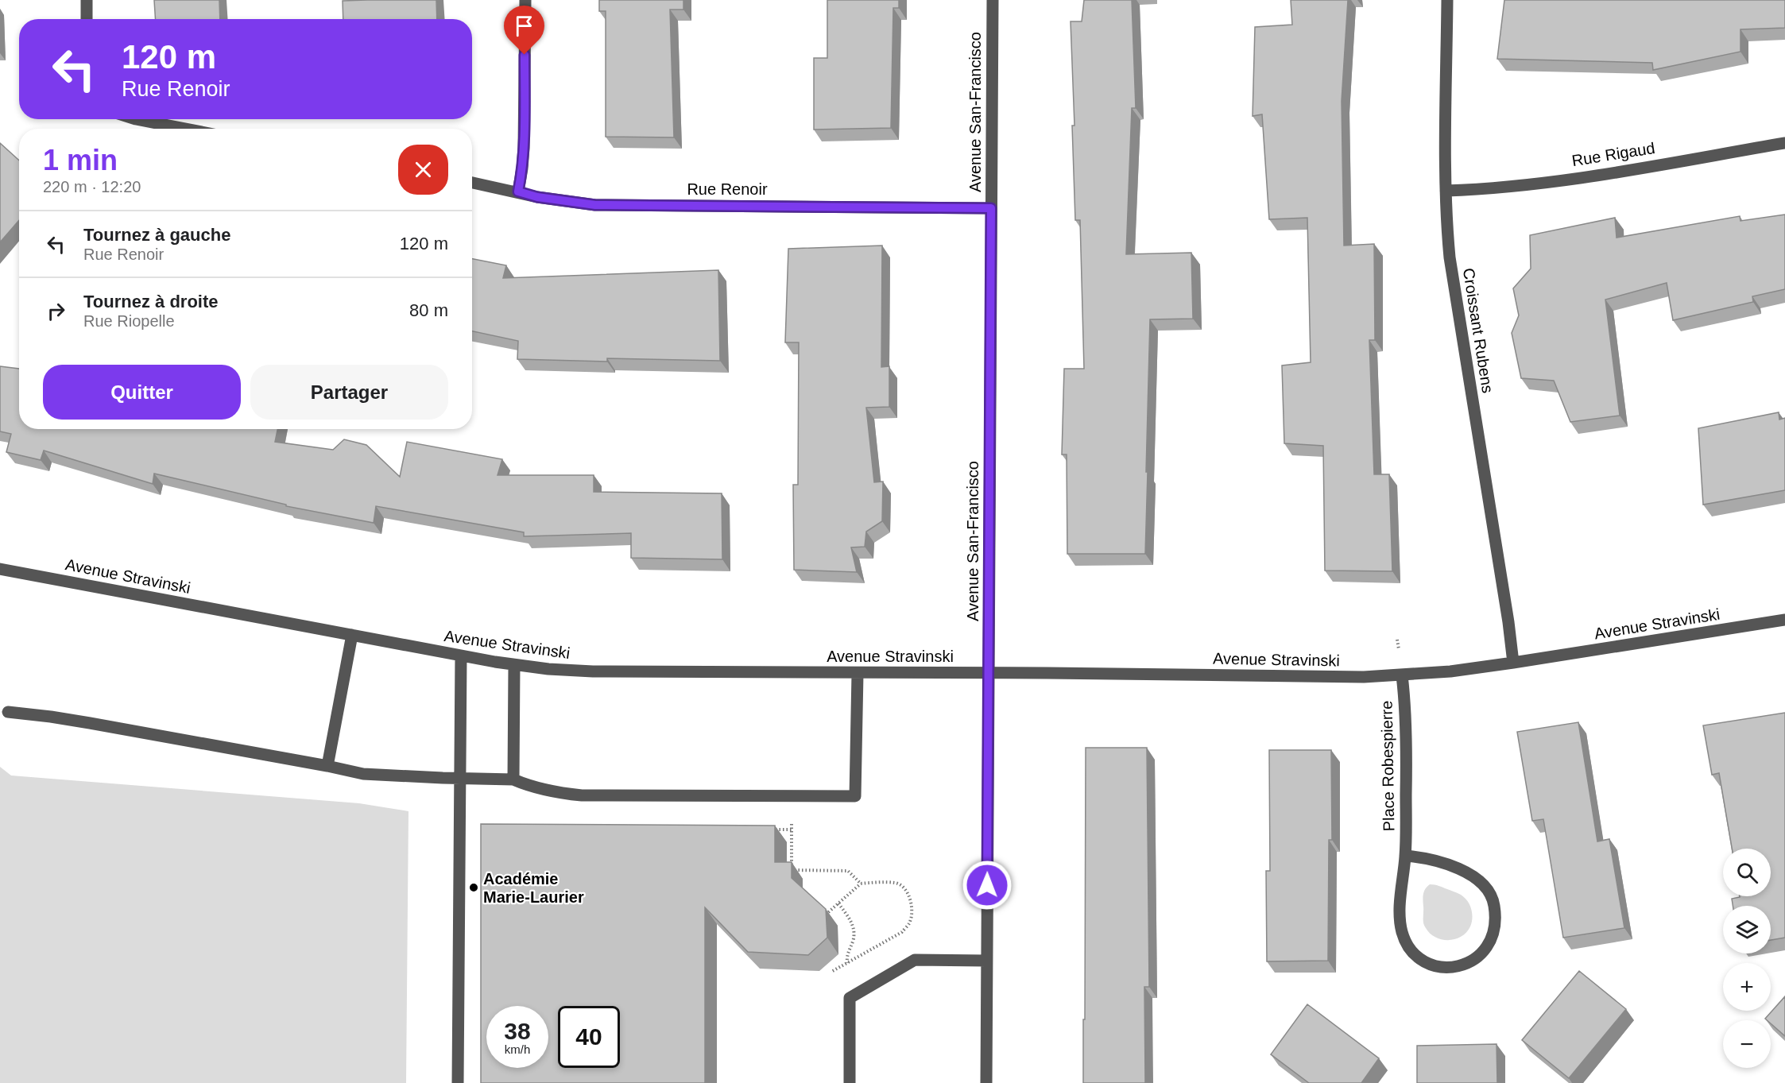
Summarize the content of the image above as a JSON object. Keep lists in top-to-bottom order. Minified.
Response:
{"streets":{"street":["Avenue San-Francisco","Rue Rigaud","Rue Renoir","Croissant Rubens","Avenue Stravinski","Place Robespierre"]},"crossings":[["Avenue San-Francisco","Rue Renoir"],["Avenue San-Francisco","Avenue Stravinski"],["Rue Rigaud","Croissant Rubens"],["Croissant Rubens","Avenue Stravinski"],["Avenue Stravinski","Place Robespierre"]],"places":["Académie Marie-Laurier"],"page":{"turn":["120 m","Rue Renoir"],"heading":["1 min","220 m · 12:20"],"list":[{"name":"Tournez à gauche","note":"Rue Renoir","value":"120 m"},{"name":"Tournez à droite","note":"Rue Riopelle","value":"80 m"}],"buttons":["Quitter","Partager"],"map_buttons":["+","−"],"speed":"38 km/h","limit":"40"}}
